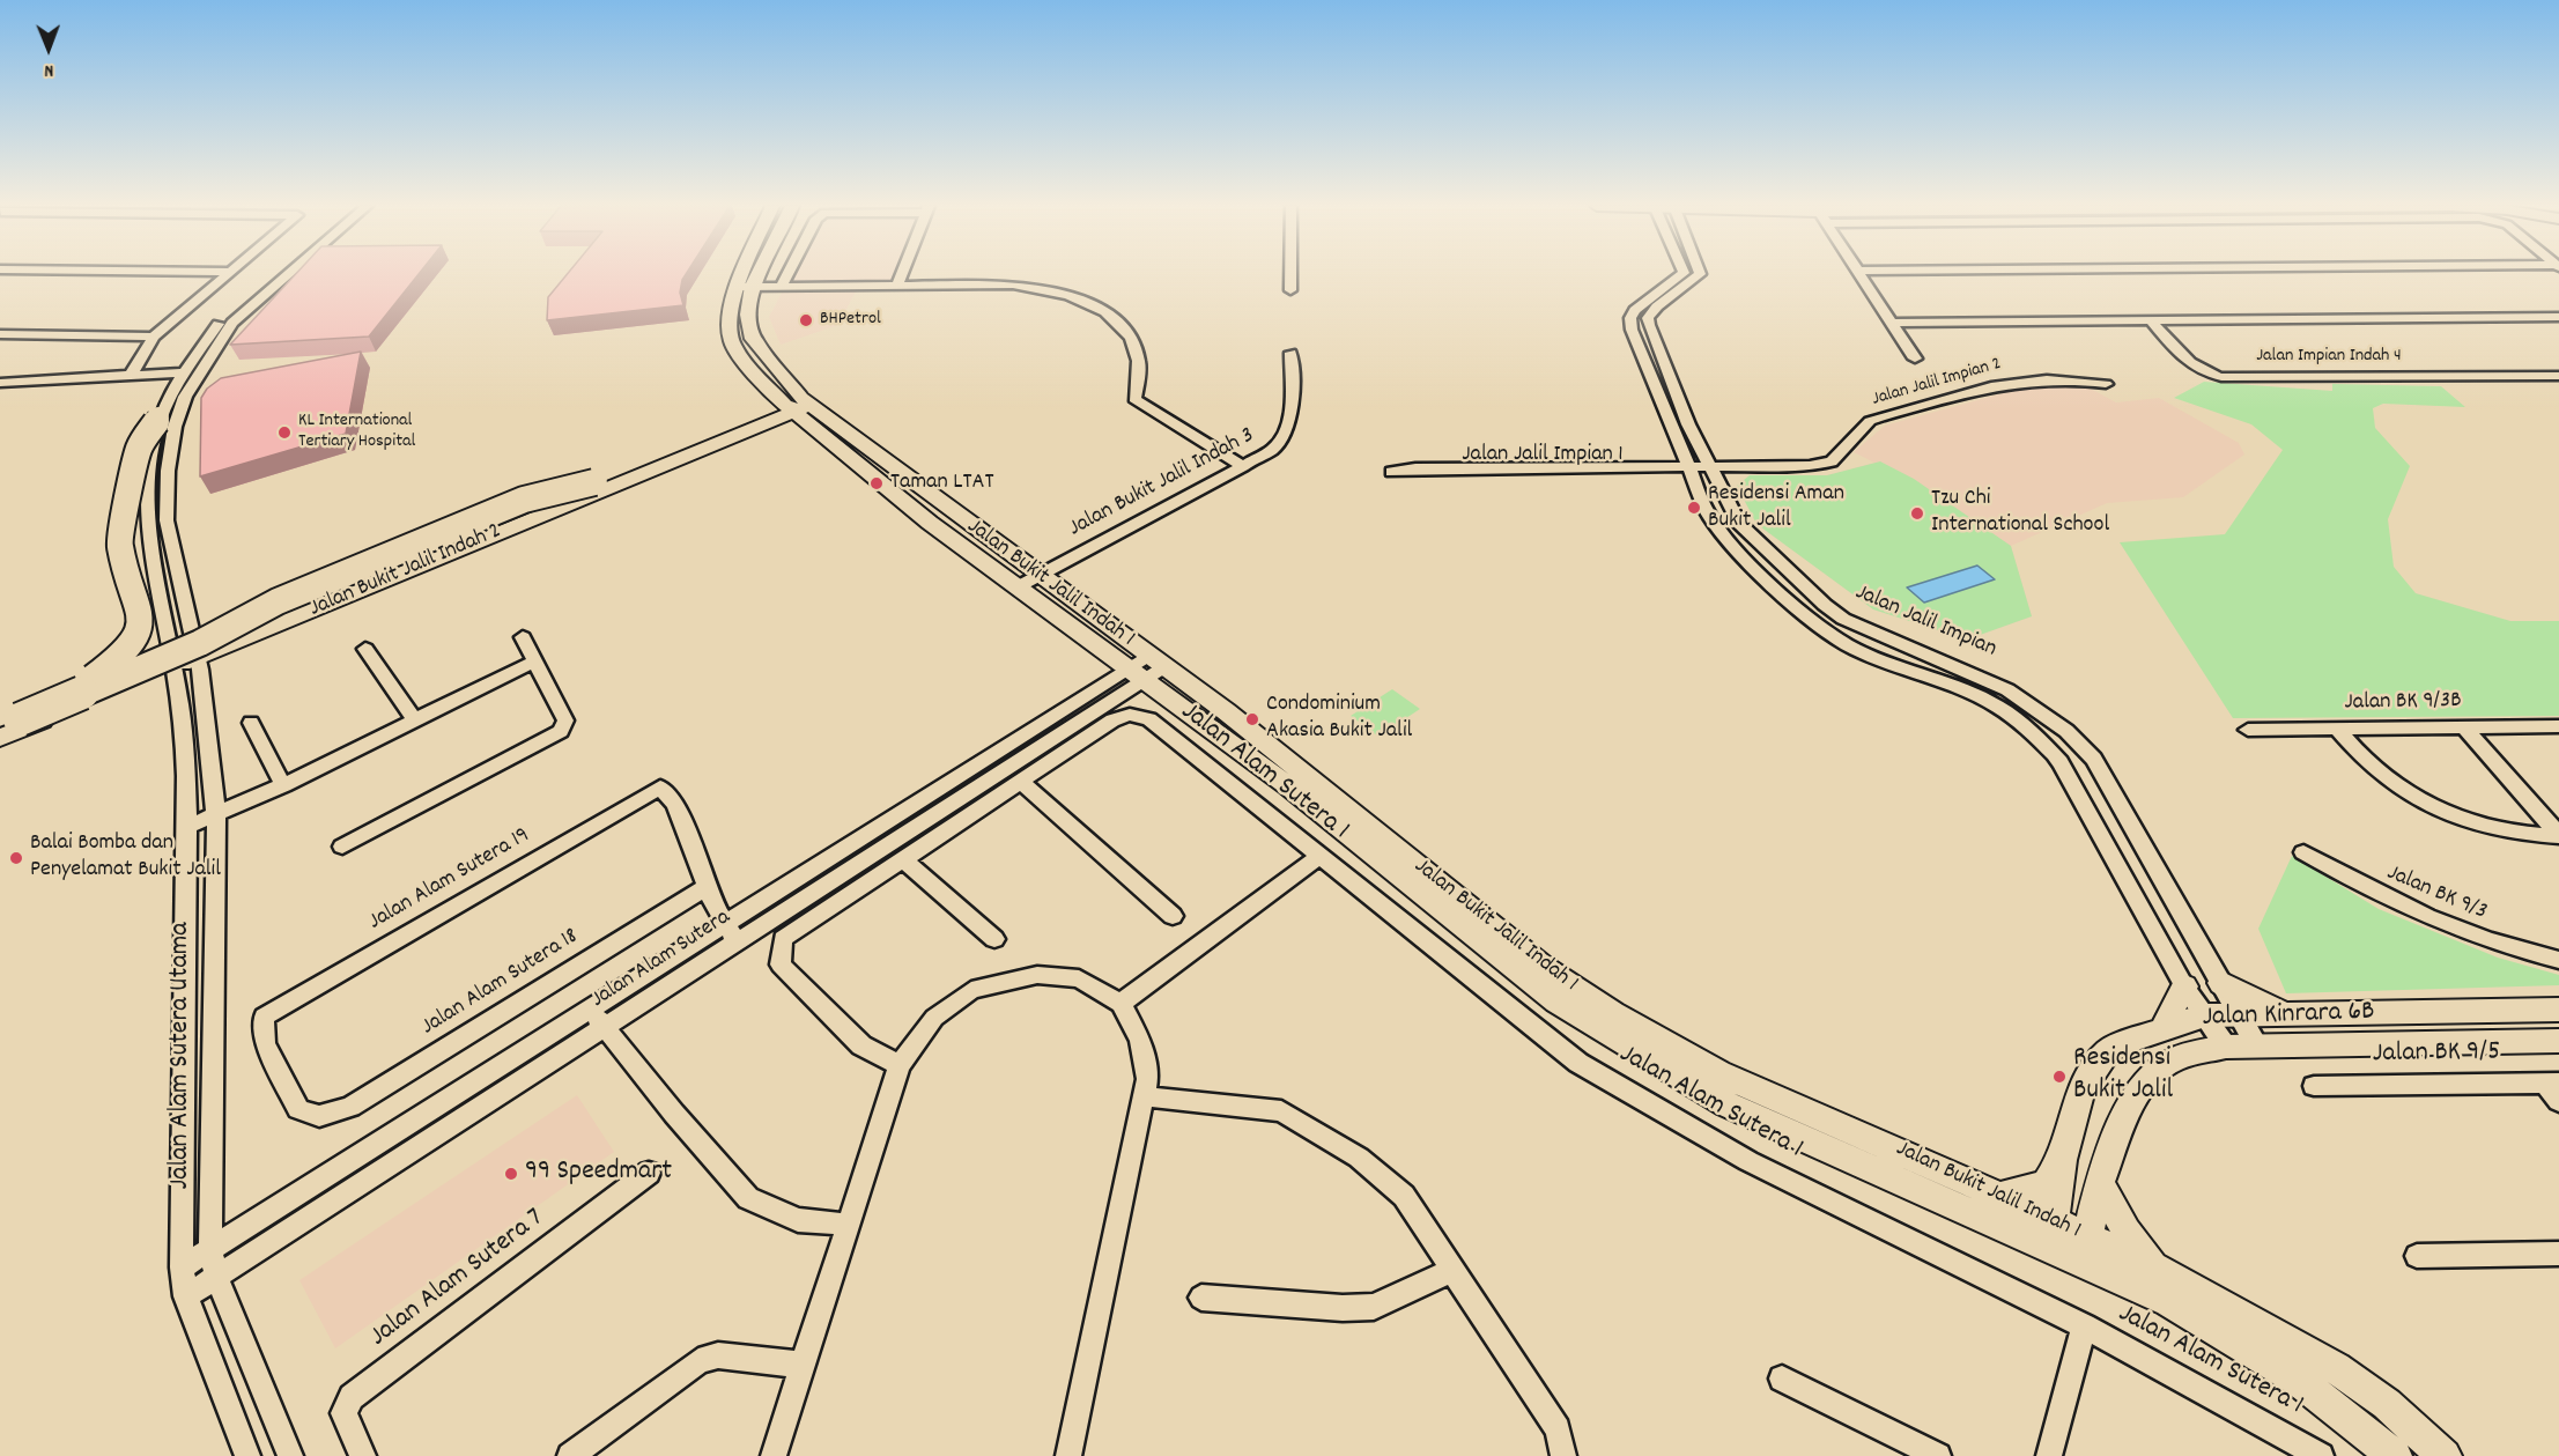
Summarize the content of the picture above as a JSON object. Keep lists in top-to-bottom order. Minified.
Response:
{"streets":{"street":["Jalan Impian Indah 4","Jalan Jalil Impian 2","Jalan Jalil Impian 1","Jalan Bukit Jalil Indah 3","Jalan Bukit Jalil Indah 2","Jalan Bukit Jalil Indah 1","Jalan Jalil Impian","Jalan BK 9/3B","Jalan Alam Sutera 1","Jalan Alam Sutera 19","Jalan BK 9/3","Jalan Alam Sutera","Jalan Alam Sutera 18","Jalan Kinrara 6B","Jalan BK 9/5","Jalan Alam Sutera Utama","Jalan Alam Sutera 7"]},"crossings":[["Jalan Jalil Impian 1","Jalan Jalil Impian"],["Jalan Bukit Jalil Indah 3","Jalan Bukit Jalil Indah 1"],["Jalan Bukit Jalil Indah 2","Jalan Bukit Jalil Indah 1"],["Jalan Bukit Jalil Indah 2","Jalan Alam Sutera Utama"],["Jalan Bukit Jalil Indah 1","Jalan Alam Sutera"],["Jalan Bukit Jalil Indah 1","Jalan Kinrara 6B"],["Jalan Jalil Impian","Jalan Kinrara 6B"],["Jalan Alam Sutera 19","Jalan Alam Sutera 18"],["Jalan Alam Sutera","Jalan Alam Sutera Utama"]],"places":["BHPetrol","KL International Tertiary Hospital","Taman LTAT","Residensi Aman Bukit Jalil","Tzu Chi International School","Condominium Akasia Bukit Jalil","Balai Bomba dan Penyelamat Bukit Jalil","Residensi Bukit Jalil","99 Speedmart"],"north":"bottom"}
